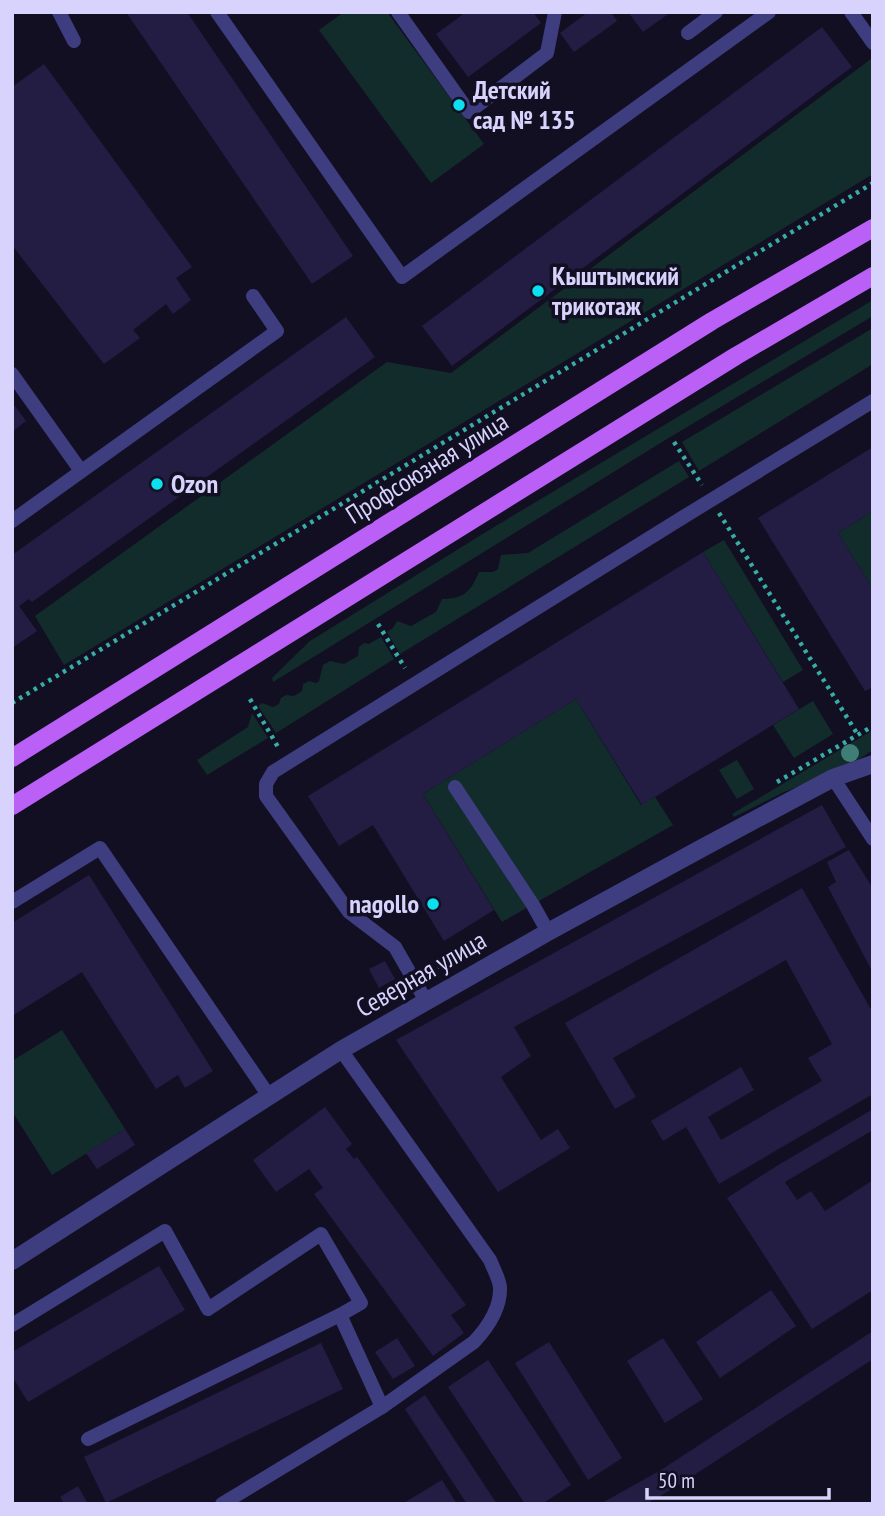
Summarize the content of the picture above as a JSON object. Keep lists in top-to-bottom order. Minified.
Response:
{"streets":{"main road":["Профсоюзная улица"],"street":["Северная улица"]},"places":["Детский сад № 135","Кыштымский трикотаж","Ozon","nagollo"],"scale_bar":"50 m"}
